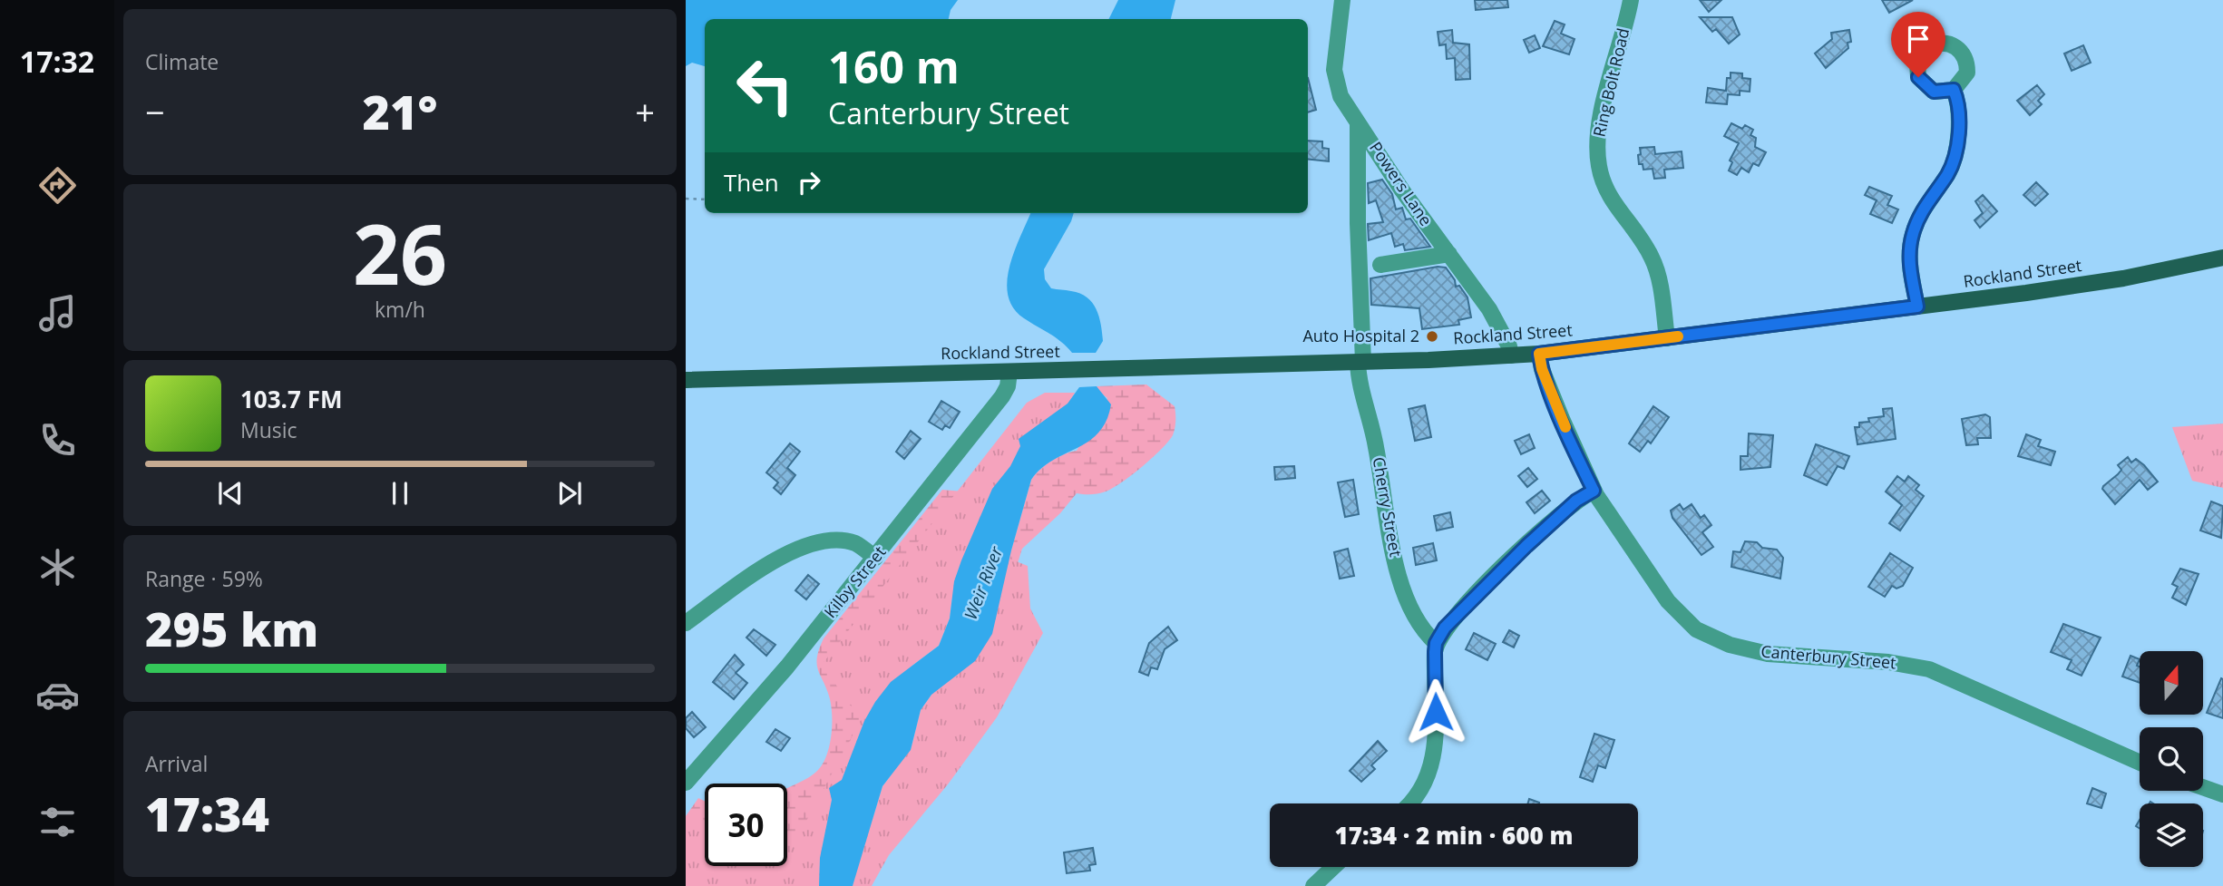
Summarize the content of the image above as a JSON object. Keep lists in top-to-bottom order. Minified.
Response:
{"streets":{"main road":["Rockland Street"],"street":["Ring Bolt Road","Powers Lane","Cherry Street","Kilby Street","Canterbury Street"]},"crossings":[["Ring Bolt Road","Rockland Street"],["Powers Lane","Rockland Street"],["Powers Lane","Cherry Street"],["Rockland Street","Cherry Street"],["Rockland Street","Kilby Street"],["Rockland Street","Canterbury Street"]],"water":["Weir River"],"places":["Auto Hospital 2"],"north":"top","page":{"tabs":"17:32","tile":["Climate",["26","km/h"],["Range · 59%","295 km"],["Arrival","17:34"]],"turn":["160 m","Canterbury Street"],"heat":["−","21°","+"],"then":"Then","song":["103.7 FM","Music"],"limit":"30","trip":"17:34 · 2 min · 600 m"}}
